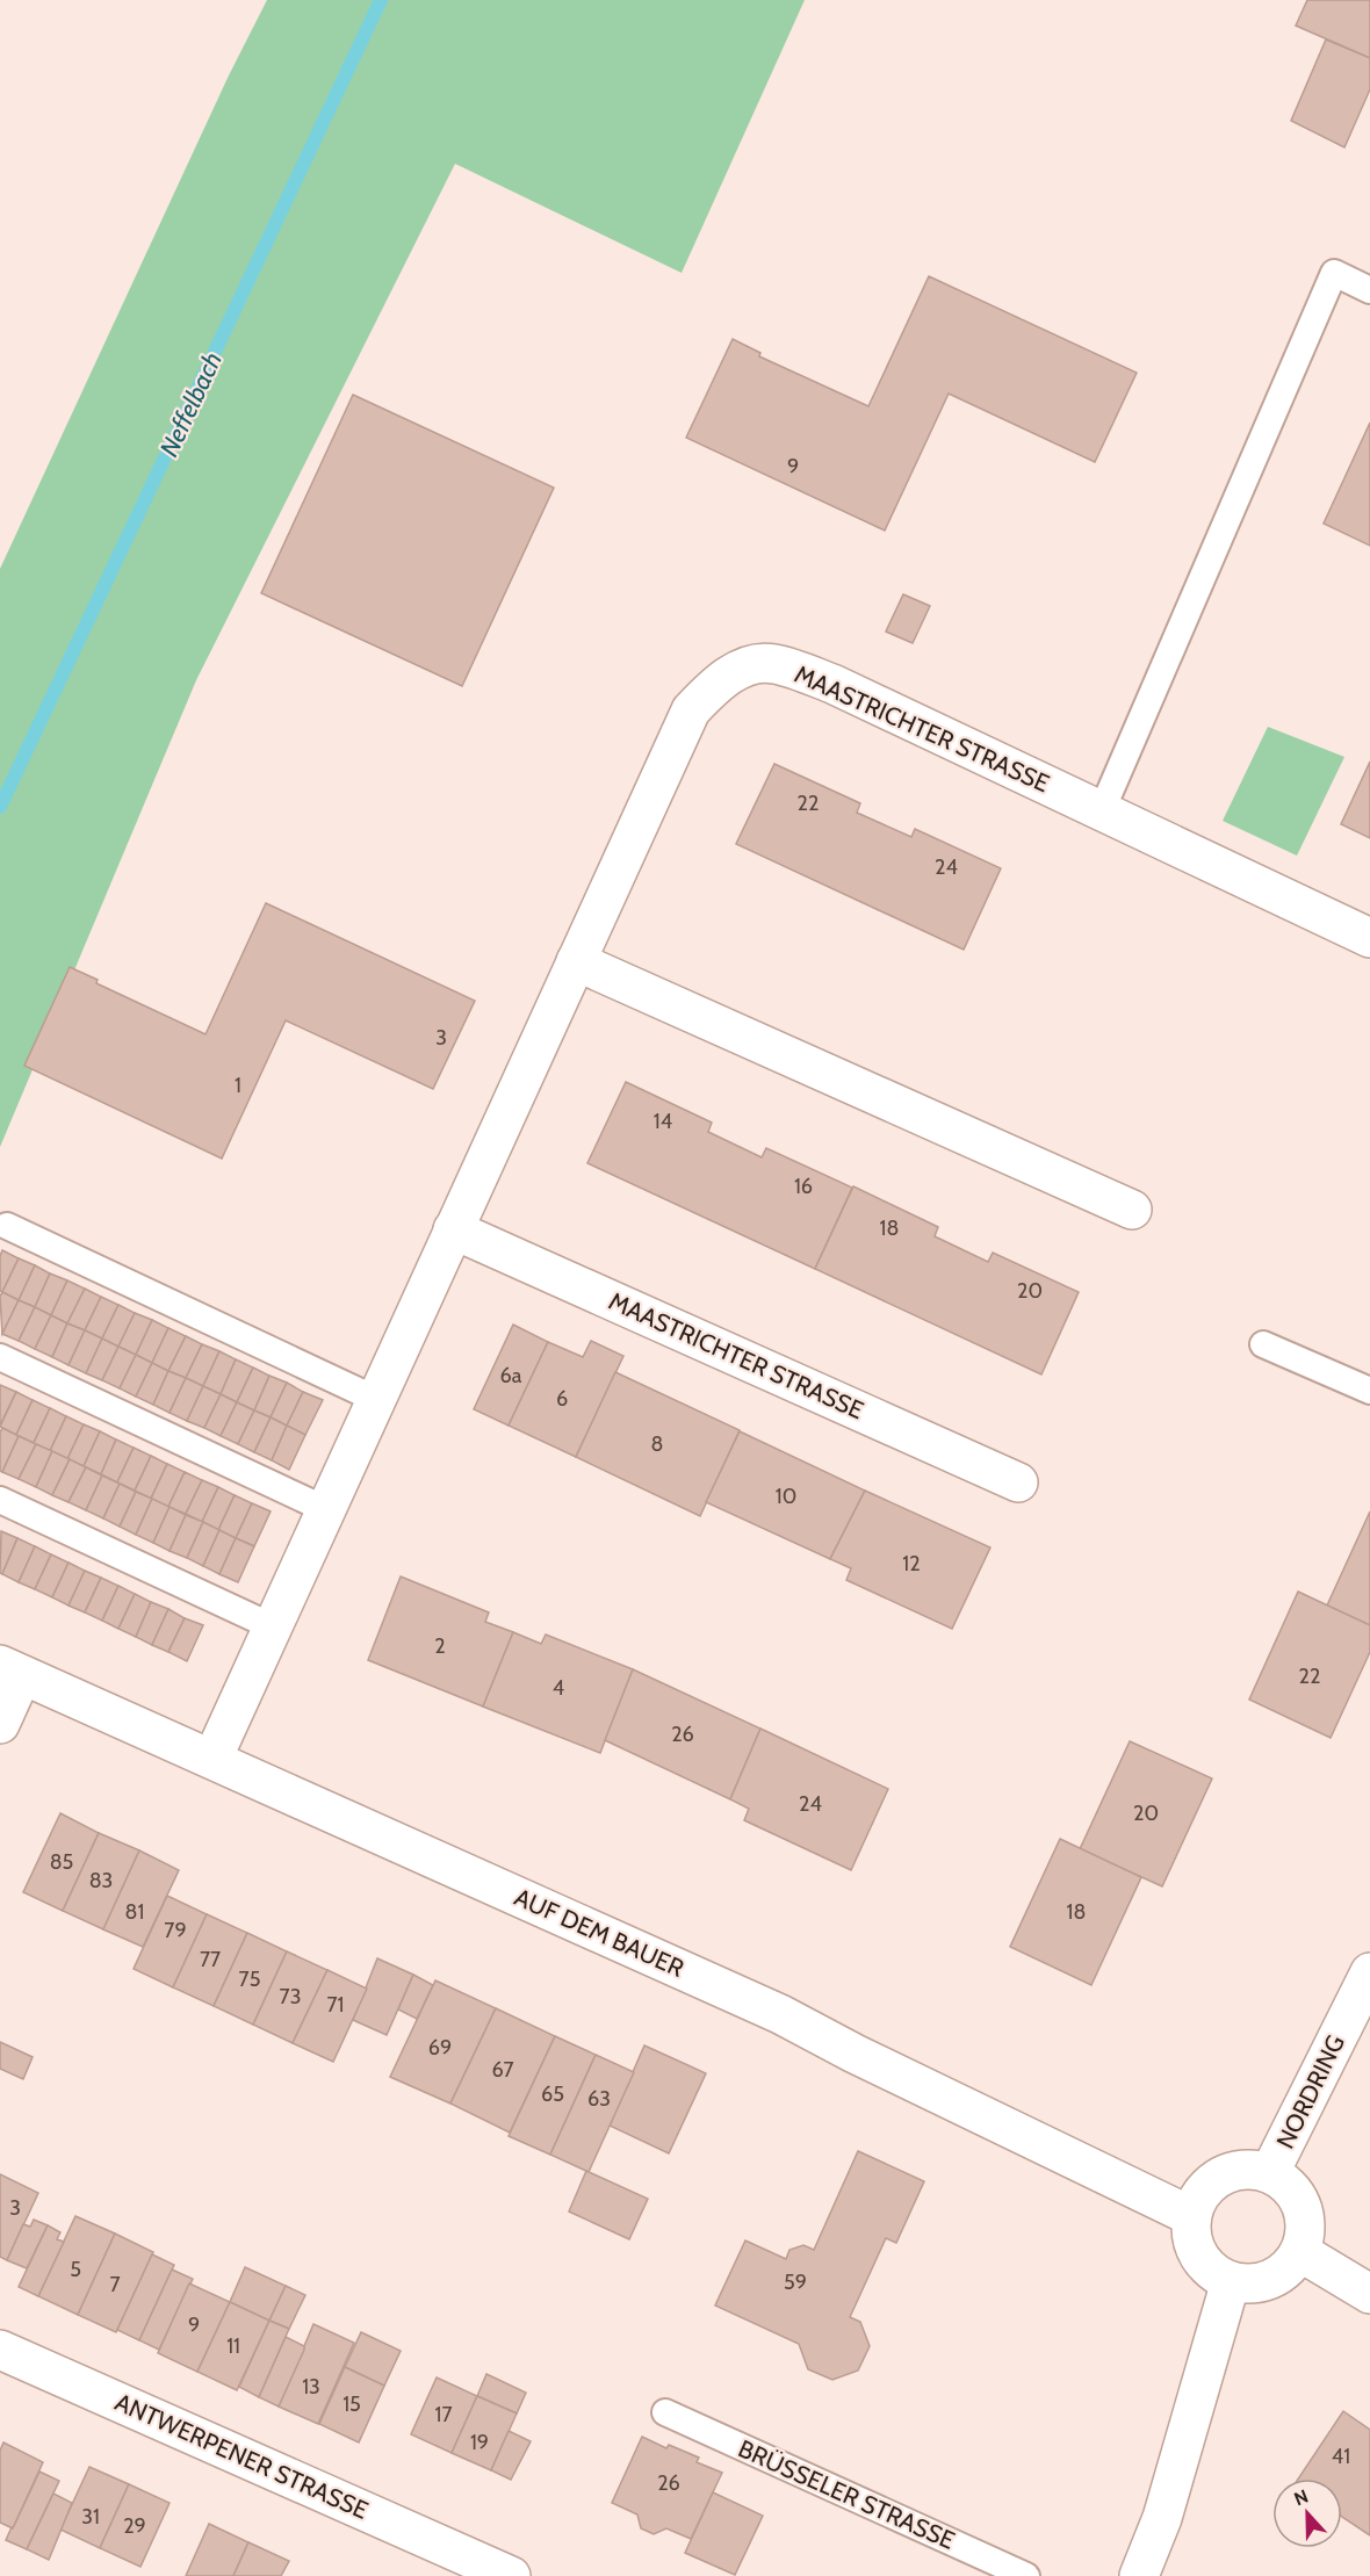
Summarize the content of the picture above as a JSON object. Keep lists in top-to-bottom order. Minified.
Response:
{"streets":{"street":["MAASTRICHTER STRASSE","AUF DEM BAUER","NORDRING","ANTWERPENER STRASSE"],"lane":["BRÜSSELER STRASSE"]},"crossings":[["MAASTRICHTER STRASSE","AUF DEM BAUER"],["AUF DEM BAUER","NORDRING"]],"water":["Neffelbach"],"house_numbers":["9","22","24","3","1","14","16","18","20","6a","6","8","10","12","2","22","4","26","24","20","85","83","81","18","79","77","75","73","71","69","67","65","63","3","5","59","7","9","11","13","15","17","19","41","26","31","29"],"north":"top"}
